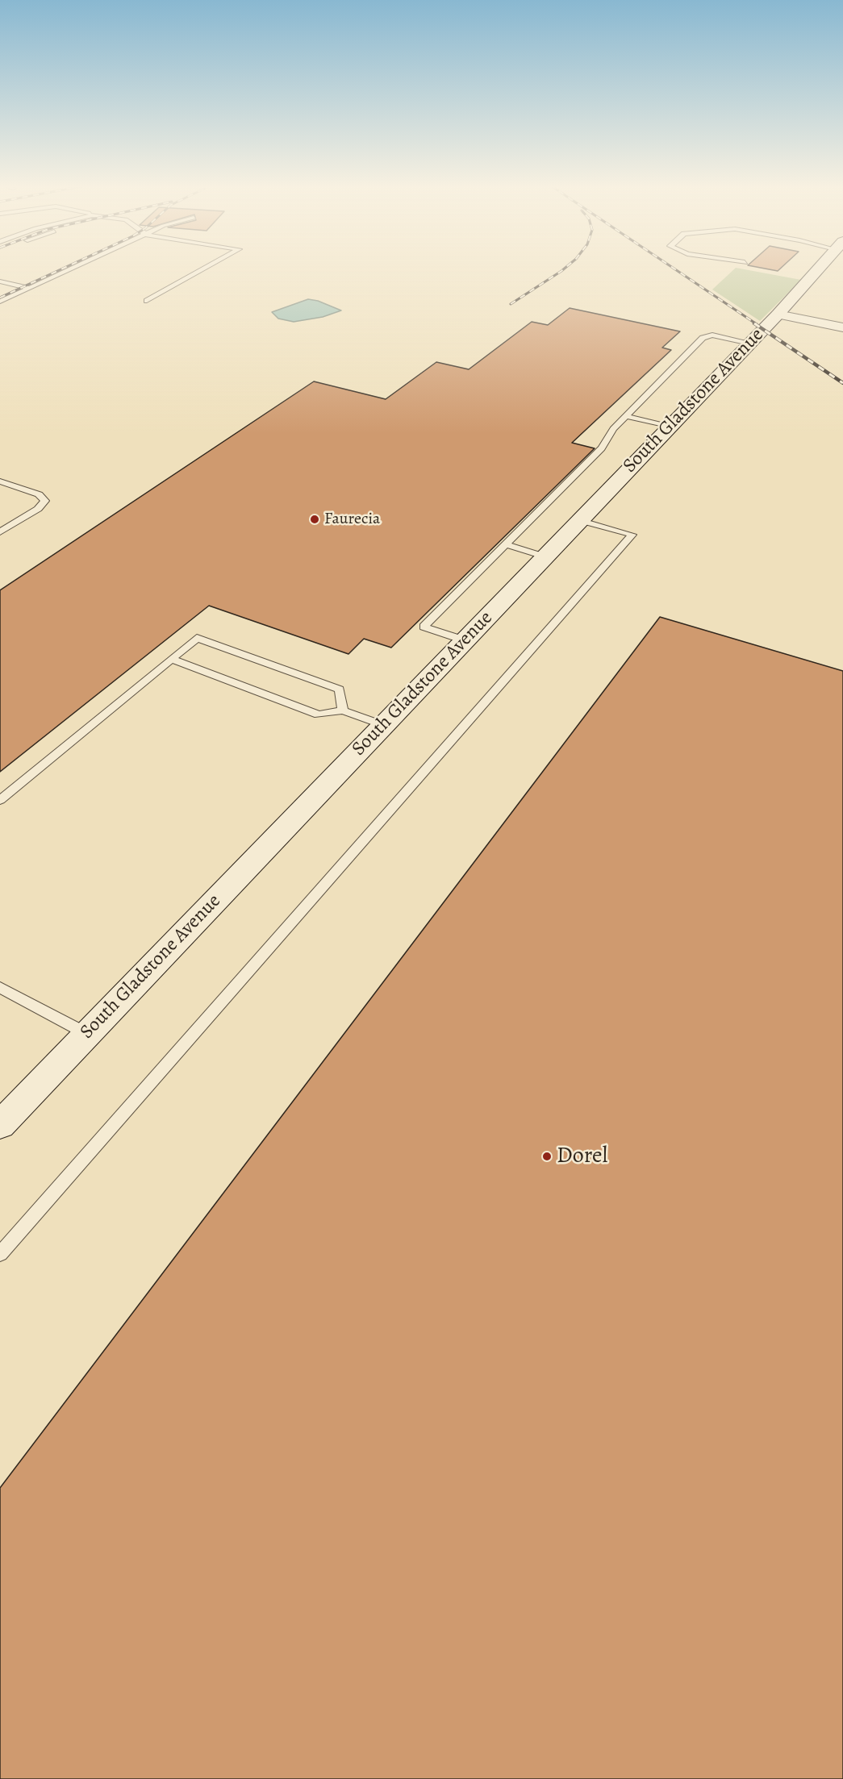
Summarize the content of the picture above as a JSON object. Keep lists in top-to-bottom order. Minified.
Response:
{"streets":{"street":["South Gladstone Avenue"]},"places":["Faurecia","Dorel"]}
